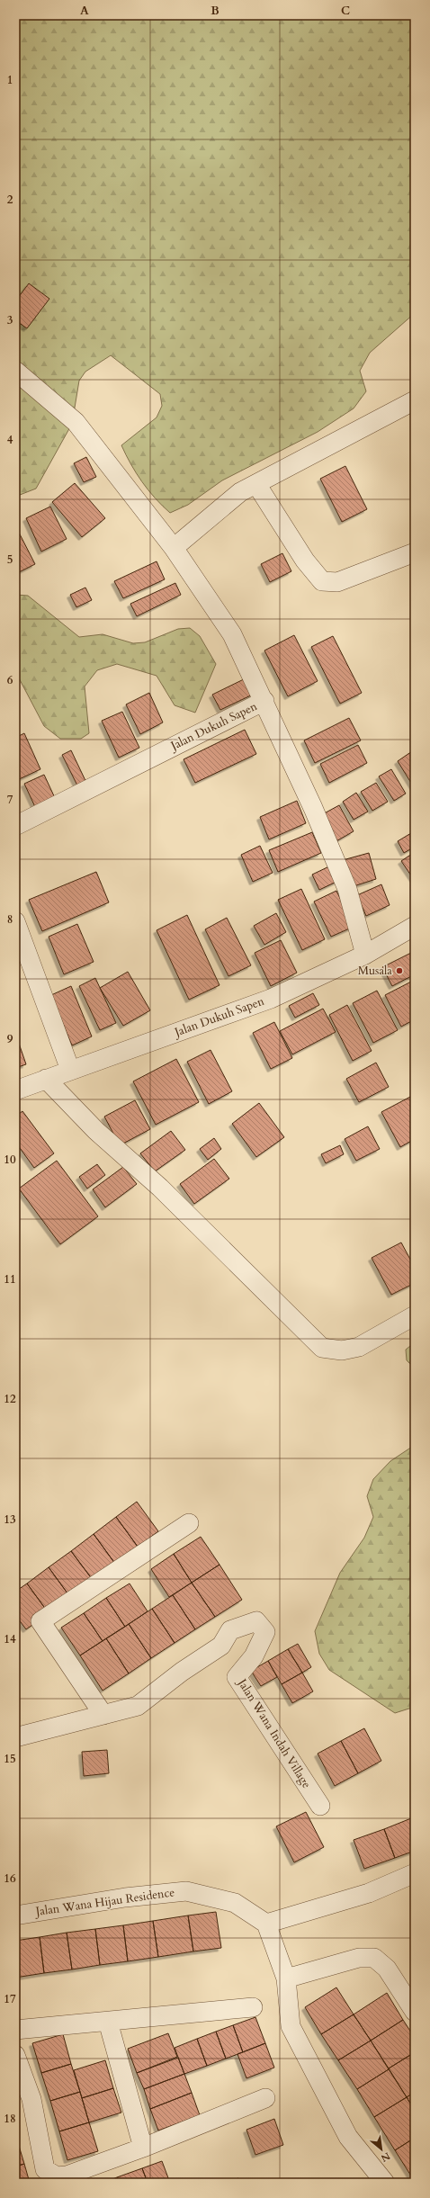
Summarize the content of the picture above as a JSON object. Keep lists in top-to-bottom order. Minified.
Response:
{"streets":{"street":["Jalan Dukuh Sapen","Jalan Wana Indah Village","Jalan Wana Hijau Residence"]},"places":["Musala"],"north":"bottom right","grid":{"columns":["A","B","C"],"rows":["1","2","3","4","5","6","7","8","9","10","11","12","13","14","15","16","17","18"]}}
